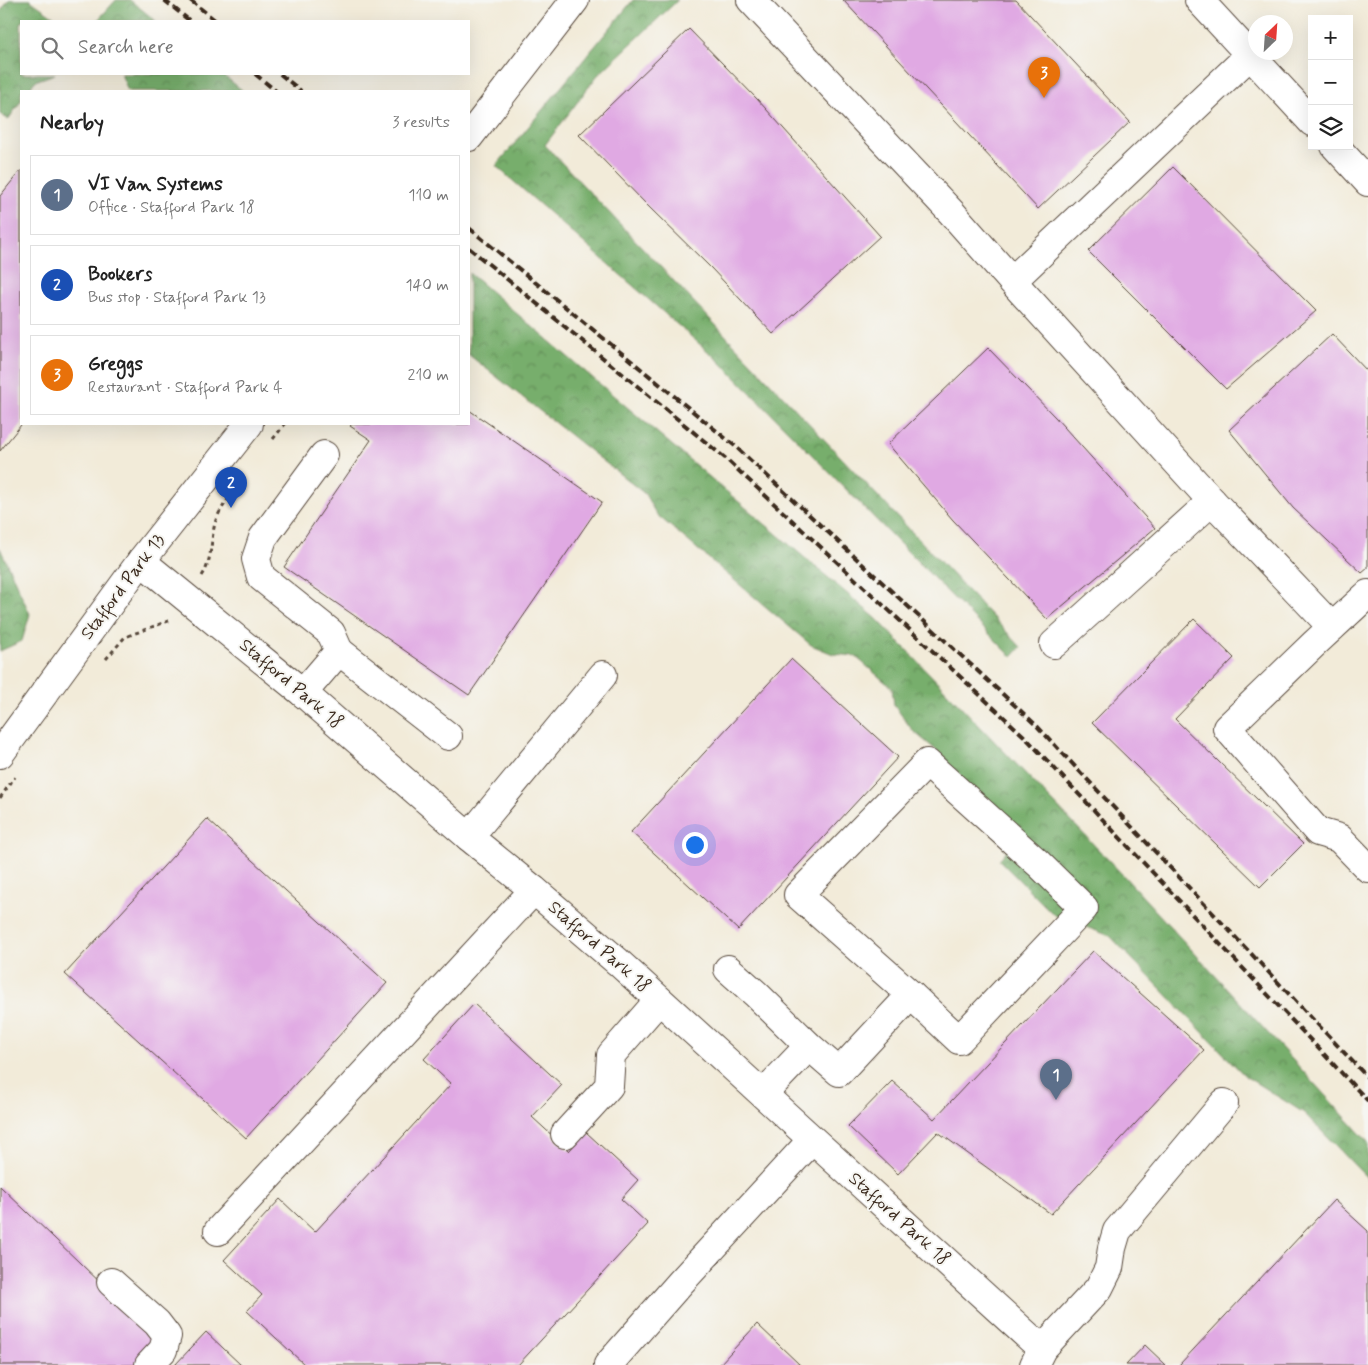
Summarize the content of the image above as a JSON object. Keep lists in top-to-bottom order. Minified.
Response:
{"streets":{"street":["Stafford Park 13","Stafford Park 18"]},"crossings":[["Stafford Park 13","Stafford Park 18"]],"north":"top right","page":{"map_buttons":["+","−"],"search":"Search here","pins":["3","2","1"],"heading":["Nearby","3 results"],"list":[{"mark":"1","name":"VI Van Systems","note":"Office · Stafford Park 18","value":"110 m"},{"mark":"2","name":"Bookers","note":"Bus stop · Stafford Park 13","value":"140 m"},{"mark":"3","name":"Greggs","note":"Restaurant · Stafford Park 4","value":"210 m"}]}}
